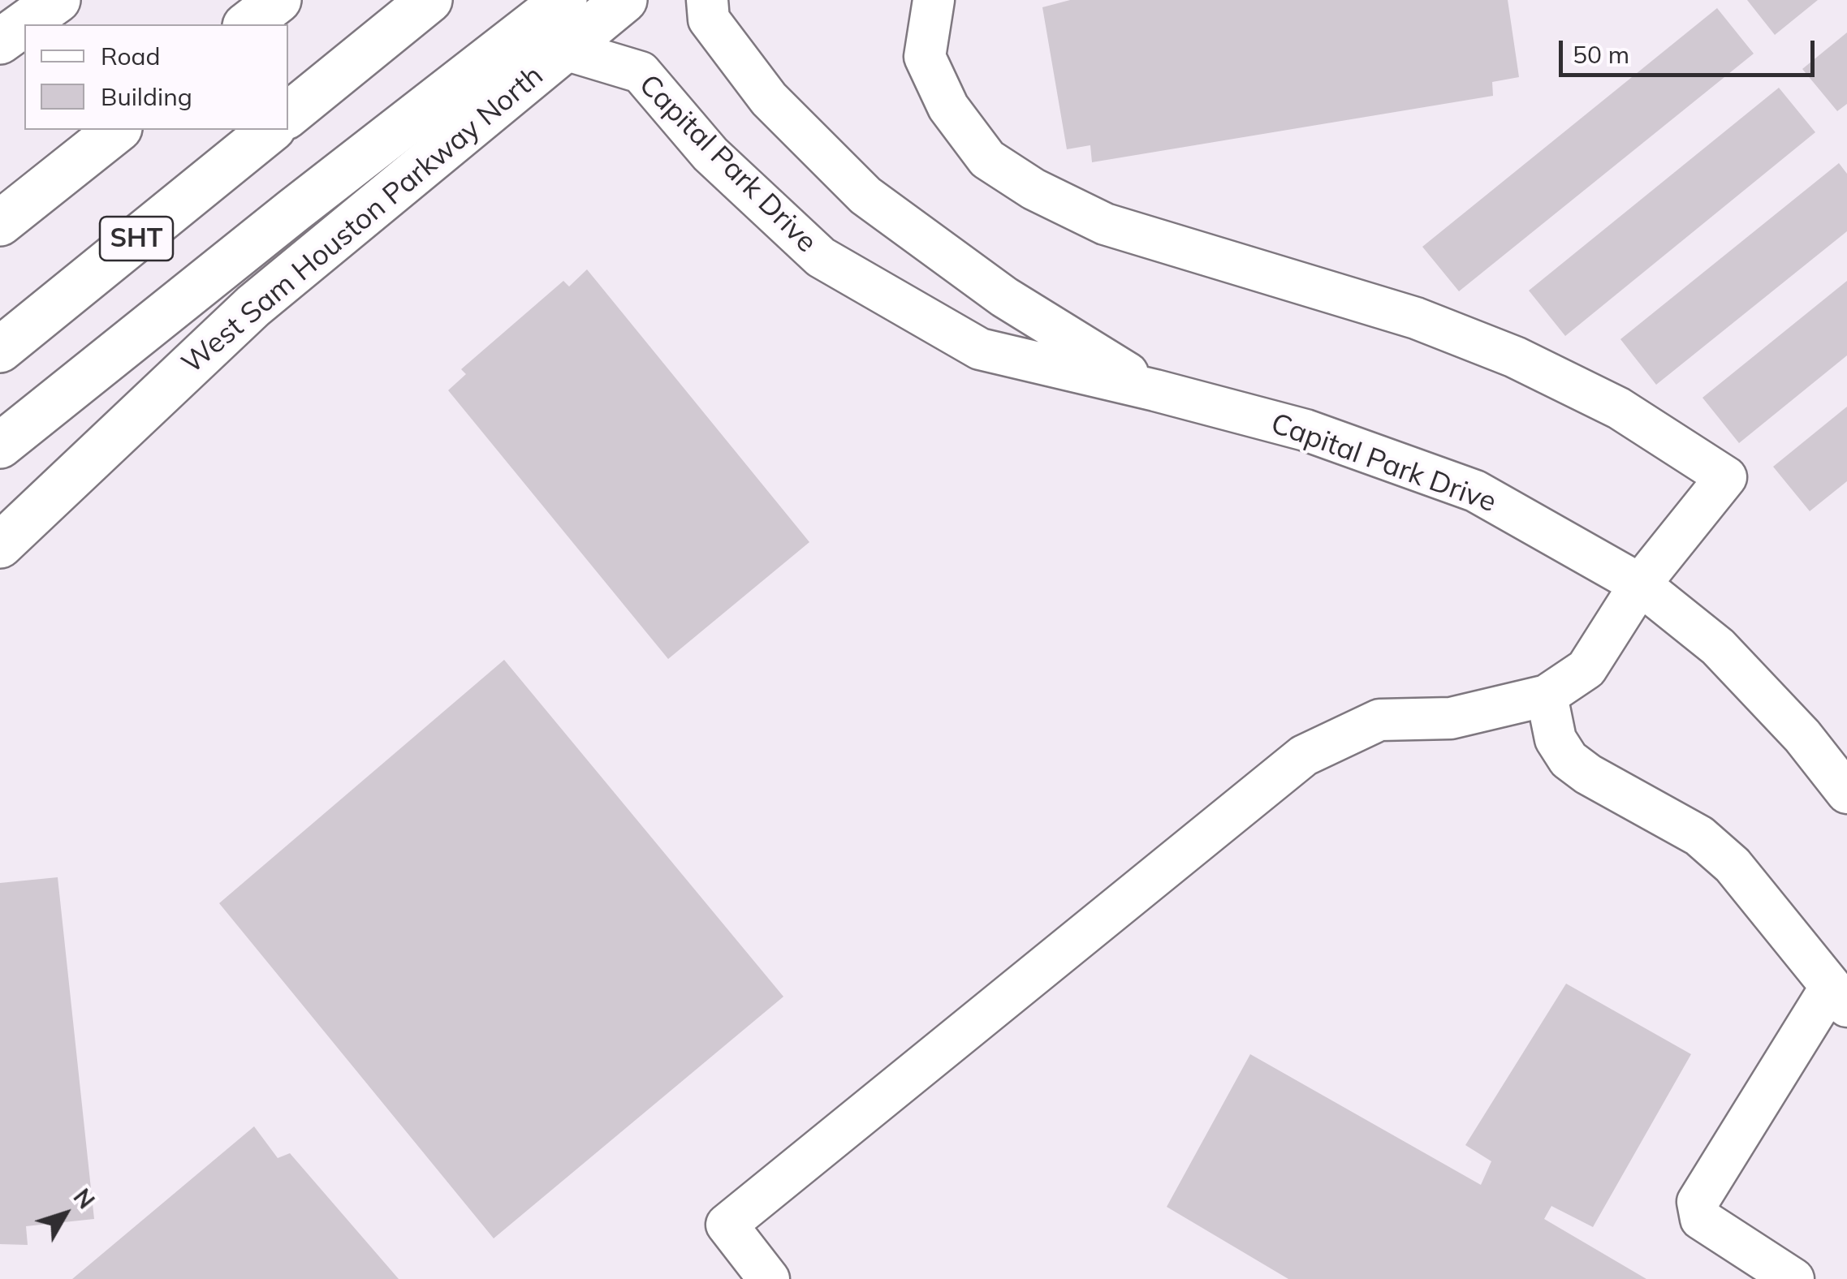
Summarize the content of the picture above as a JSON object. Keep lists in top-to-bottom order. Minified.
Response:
{"streets":{"main road":["West Sam Houston Parkway North","SHT"],"street":["Capital Park Drive"]},"crossings":[["Capital Park Drive","West Sam Houston Parkway North"]],"legend":["Road","Building"],"scale_bar":"50 m","north":"top right"}
